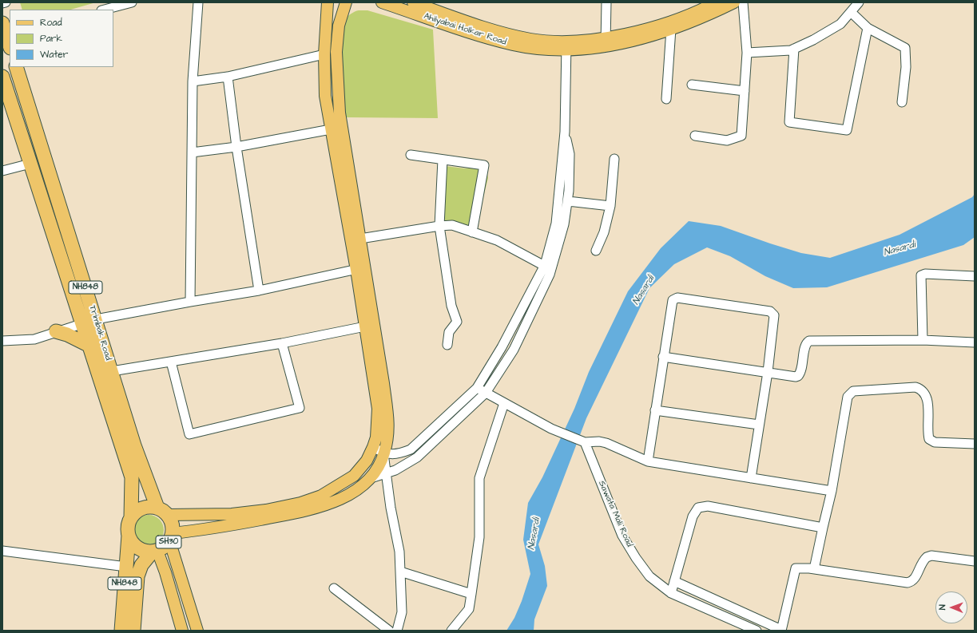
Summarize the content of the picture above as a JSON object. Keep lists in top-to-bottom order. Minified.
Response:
{"streets":{"highway":["NH848","Trimbak Road","SH30"],"main road":["Ahilyabai Holkar Road"],"street":["Sawata Mali Road"]},"crossings":[["NH848","Trimbak Road"],["NH848","SH30"],["Trimbak Road","SH30"]],"water":["Nasardi"],"legend":["Road","Park","Water"],"north":"left"}
